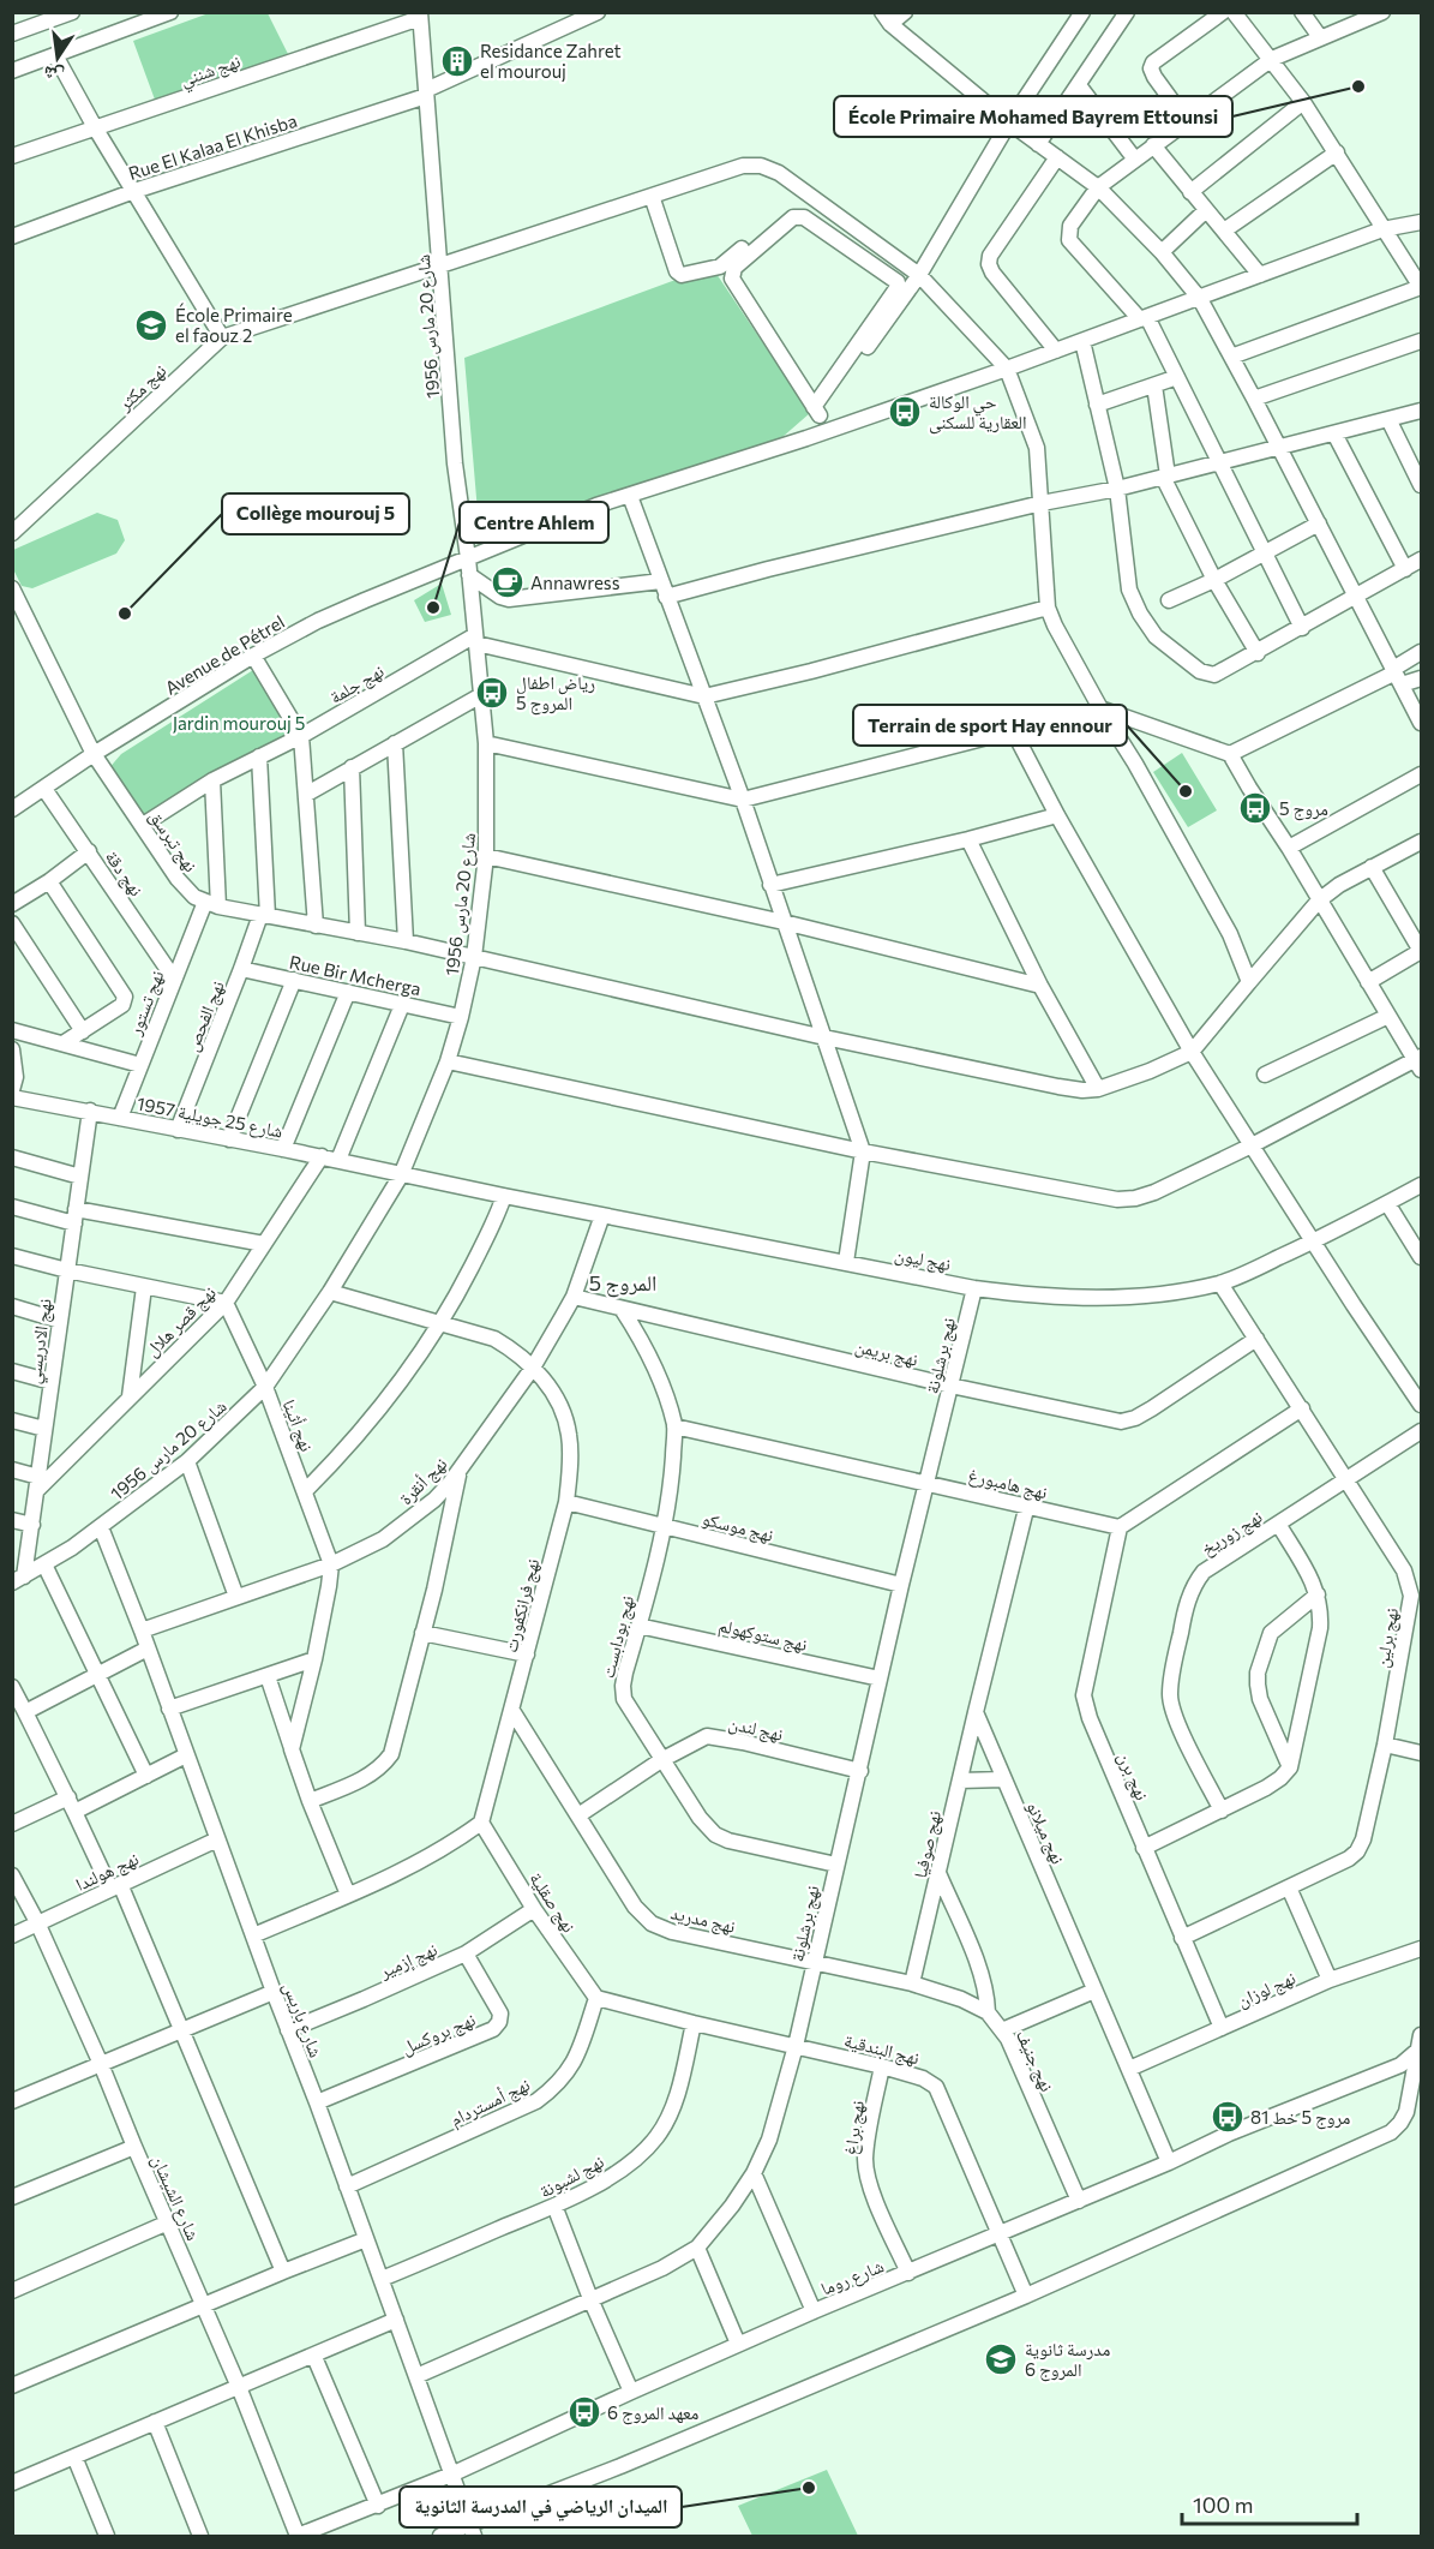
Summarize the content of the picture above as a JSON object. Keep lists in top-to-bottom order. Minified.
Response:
{"streets":{"street":["نهج شنني","Rue El Kalaa El Khisba","شارع 20 مارس 1956","نهج مكثر","Avenue de Pétrel","نهج جلمة","نهج تبرسق","نهج دقة","Rue Bir Mcherga","نهج تستور","نهج الفحص","شارع 25 جويلية 1957","نهج ليون","نهج قصر هلال","نهج الادريسي","نهج بريمن","نهج برشلونة","نهج أثينا","نهج أنقرة","نهج هامبورغ","نهج موسكو","نهج زوريخ","نهج فرانكفورت","نهج ستوكهولم","نهج بودابست","نهج برلين","نهج لندن","نهج برن","نهج ميلانو","نهج صوفيا","نهج هولندا","نهج صقلية","نهج مدريد","نهج إزمير","نهج لوزان","شارع باريس","نهج بروكسل","نهج البندقية","نهج جنيف","نهج أمستردام","نهج براغ","نهج لشبونة","شارع الشيشان","شارع روما"]},"crossings":[["نهج شنني","شارع 20 مارس 1956"],["Rue El Kalaa El Khisba","شارع 20 مارس 1956"],["شارع 20 مارس 1956","نهج مكثر"],["شارع 20 مارس 1956","Avenue de Pétrel"],["شارع 20 مارس 1956","نهج جلمة"],["شارع 20 مارس 1956","نهج تبرسق"],["شارع 20 مارس 1956","Rue Bir Mcherga"],["شارع 20 مارس 1956","شارع 25 جويلية 1957"],["شارع 20 مارس 1956","نهج ليون"],["شارع 20 مارس 1956","نهج الادريسي"],["شارع 20 مارس 1956","نهج أثينا"],["شارع 20 مارس 1956","نهج فرانكفورت"],["شارع 20 مارس 1956","شارع باريس"],["نهج مكثر","Avenue de Pétrel"],["Avenue de Pétrel","نهج تبرسق"],["Avenue de Pétrel","نهج دقة"],["نهج جلمة","نهج تبرسق"],["نهج تبرسق","نهج تستور"],["نهج تبرسق","نهج الفحص"],["نهج دقة","نهج تستور"],["Rue Bir Mcherga","نهج الفحص"],["نهج تستور","شارع 25 جويلية 1957"],["نهج الفحص","شارع 25 جويلية 1957"],["شارع 25 جويلية 1957","نهج ليون"],["شارع 25 جويلية 1957","نهج قصر هلال"],["شارع 25 جويلية 1957","نهج الادريسي"],["نهج ليون","نهج برشلونة"],["نهج ليون","نهج أنقرة"],["نهج ليون","نهج برلين"],["نهج قصر هلال","نهج الادريسي"],["نهج قصر هلال","نهج أثينا"],["نهج بريمن","نهج برشلونة"],["نهج بريمن","نهج أنقرة"],["نهج بريمن","نهج بودابست"],["نهج بريمن","نهج برلين"],["نهج برشلونة","نهج هامبورغ"],["نهج برشلونة","نهج موسكو"],["نهج برشلونة","نهج ستوكهولم"],["نهج برشلونة","نهج بودابست"],["نهج برشلونة","نهج لندن"],["نهج برشلونة","نهج مدريد"],["نهج برشلونة","شارع باريس"],["نهج برشلونة","نهج البندقية"],["نهج أثينا","نهج أنقرة"],["نهج أنقرة","نهج فرانكفورت"],["نهج أنقرة","شارع باريس"],["نهج هامبورغ","نهج بودابست"],["نهج هامبورغ","نهج برن"],["نهج موسكو","نهج فرانكفورت"],["نهج موسكو","نهج بودابست"],["نهج زوريخ","نهج برلين"],["نهج فرانكفورت","نهج صقلية"],["نهج فرانكفورت","نهج مدريد"],["نهج ستوكهولم","نهج بودابست"],["نهج بودابست","نهج لندن"],["نهج برلين","نهج برن"],["نهج لندن","نهج مدريد"],["نهج برن","نهج لوزان"],["نهج ميلانو","نهج صوفيا"],["نهج ميلانو","نهج لوزان"],["نهج ميلانو","شارع روما"],["نهج صوفيا","نهج مدريد"],["نهج صوفيا","نهج جنيف"],["نهج هولندا","شارع باريس"],["نهج هولندا","شارع الشيشان"],["نهج صقلية","نهج إزمير"],["نهج صقلية","نهج البندقية"],["نهج صقلية","نهج أمستردام"],["نهج مدريد","نهج جنيف"],["نهج إزمير","شارع باريس"],["نهج إزمير","نهج بروكسل"],["شارع باريس","نهج بروكسل"],["شارع باريس","نهج أمستردام"],["شارع باريس","نهج لشبونة"],["شارع باريس","شارع روما"],["نهج البندقية","نهج أمستردام"],["نهج البندقية","نهج براغ"],["نهج البندقية","نهج لشبونة"],["نهج البندقية","شارع روما"],["نهج جنيف","شارع روما"],["نهج براغ","شارع روما"],["شارع الشيشان","شارع روما"]],"districts":["المروج 5"],"parks":["Jardin mourouj 5"],"places":{"building":["Residance Zahret el mourouj"],"other":["École Primaire Mohamed Bayrem Ettounsi","Centre Ahlem","Collège mourouj 5","Terrain de sport Hay ennour","الميدان الرياضي في المدرسة الثانوية"],"school or university":["École Primaire el faouz 2","مدرسة ثانوية المروج 6"],"bus stop":["حي الوكالة العقارية للسكنى","رياض اطفال المروج 5","مروج 5","مروج 5 خط 81","معهد المروج 6"],"cafe":["Annawress"]},"scale_bar":"100 m","north":"bottom"}
